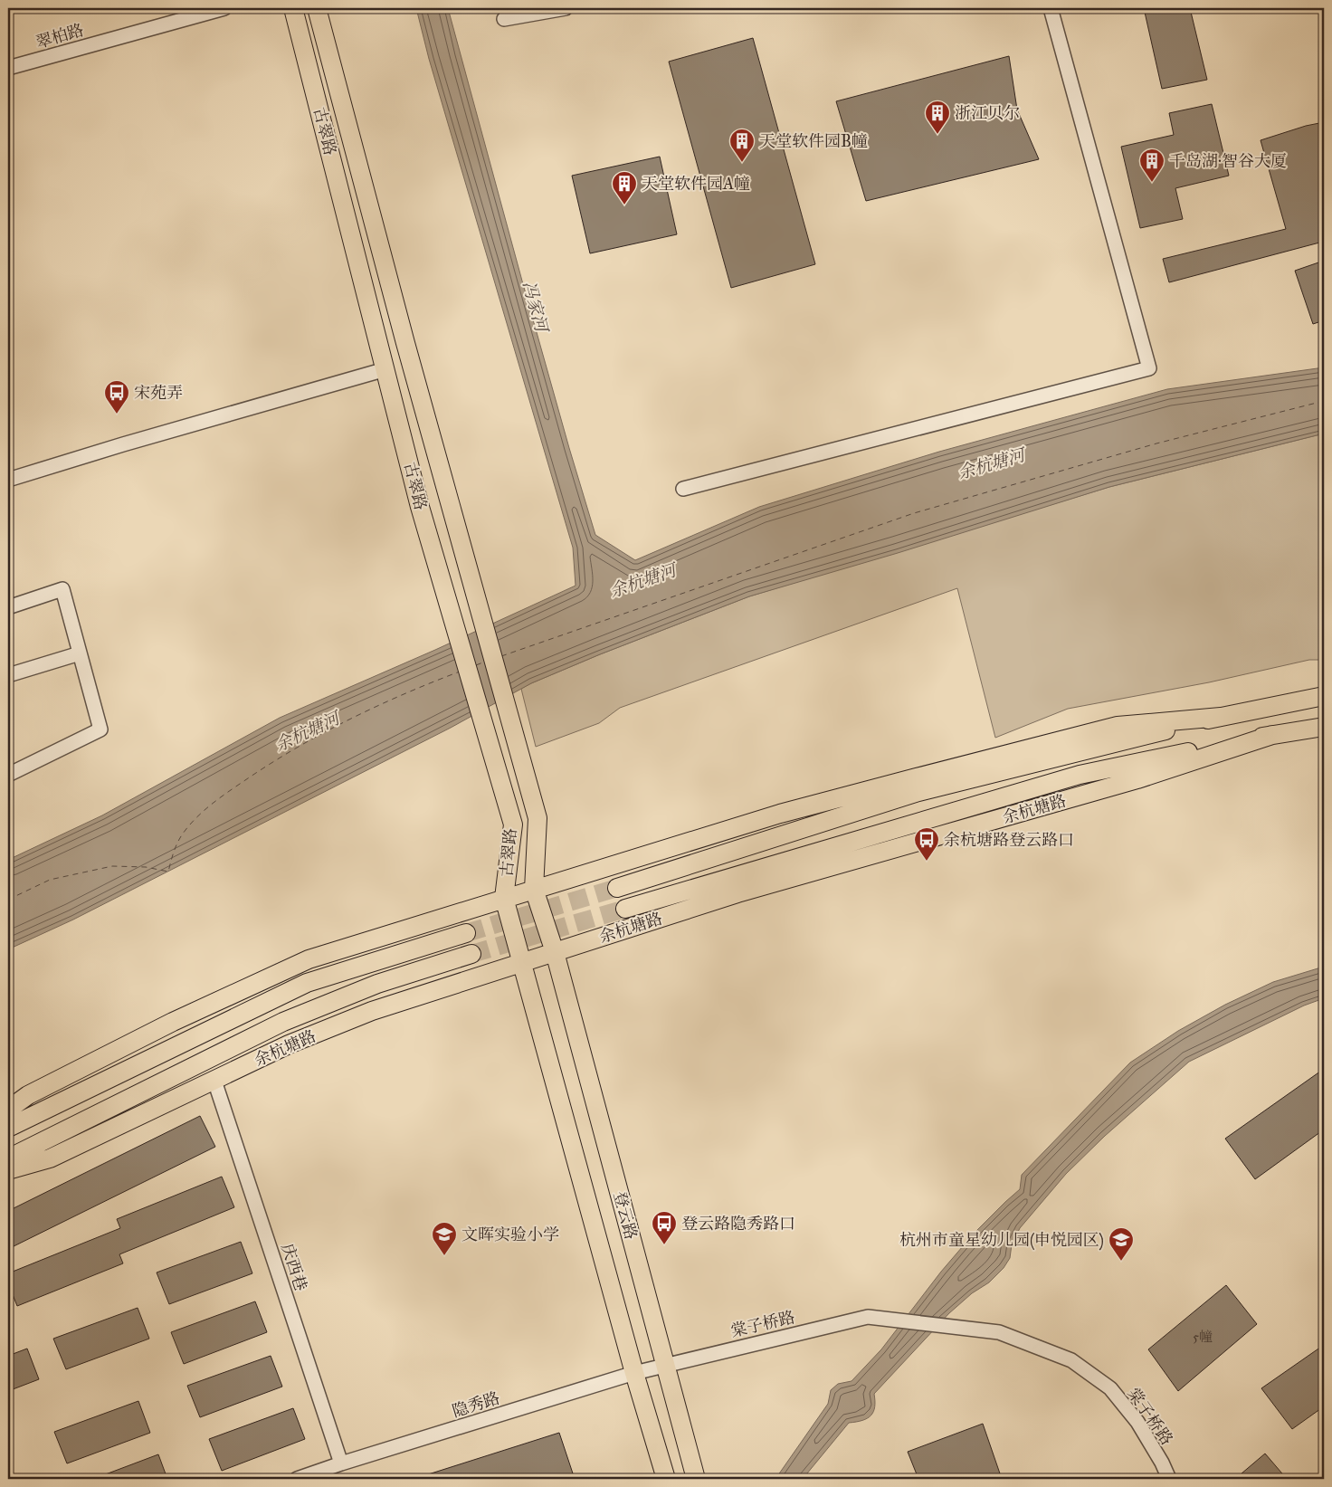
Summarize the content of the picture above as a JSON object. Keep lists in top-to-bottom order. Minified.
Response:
{"streets":{"main road":["古翠路","余杭塘路","登云路"],"street":["翠柏路","庆西巷","棠子桥路","隐秀路"]},"crossings":[["古翠路","余杭塘路"],["古翠路","登云路"],["余杭塘路","登云路"],["余杭塘路","庆西巷"],["登云路","棠子桥路"],["登云路","隐秀路"],["庆西巷","隐秀路"],["棠子桥路","隐秀路"]],"water":["冯家河","余杭塘河"],"places":{"building":["浙江贝尔","天堂软件园B幢","千岛湖·智谷大厦","天堂软件园A幢"],"bus stop":["宋苑弄","余杭塘路登云路口","登云路隐秀路口"],"school or university":["文晖实验小学","杭州市童星幼儿园(申悦园区)"]},"house_numbers":["5幢"]}
